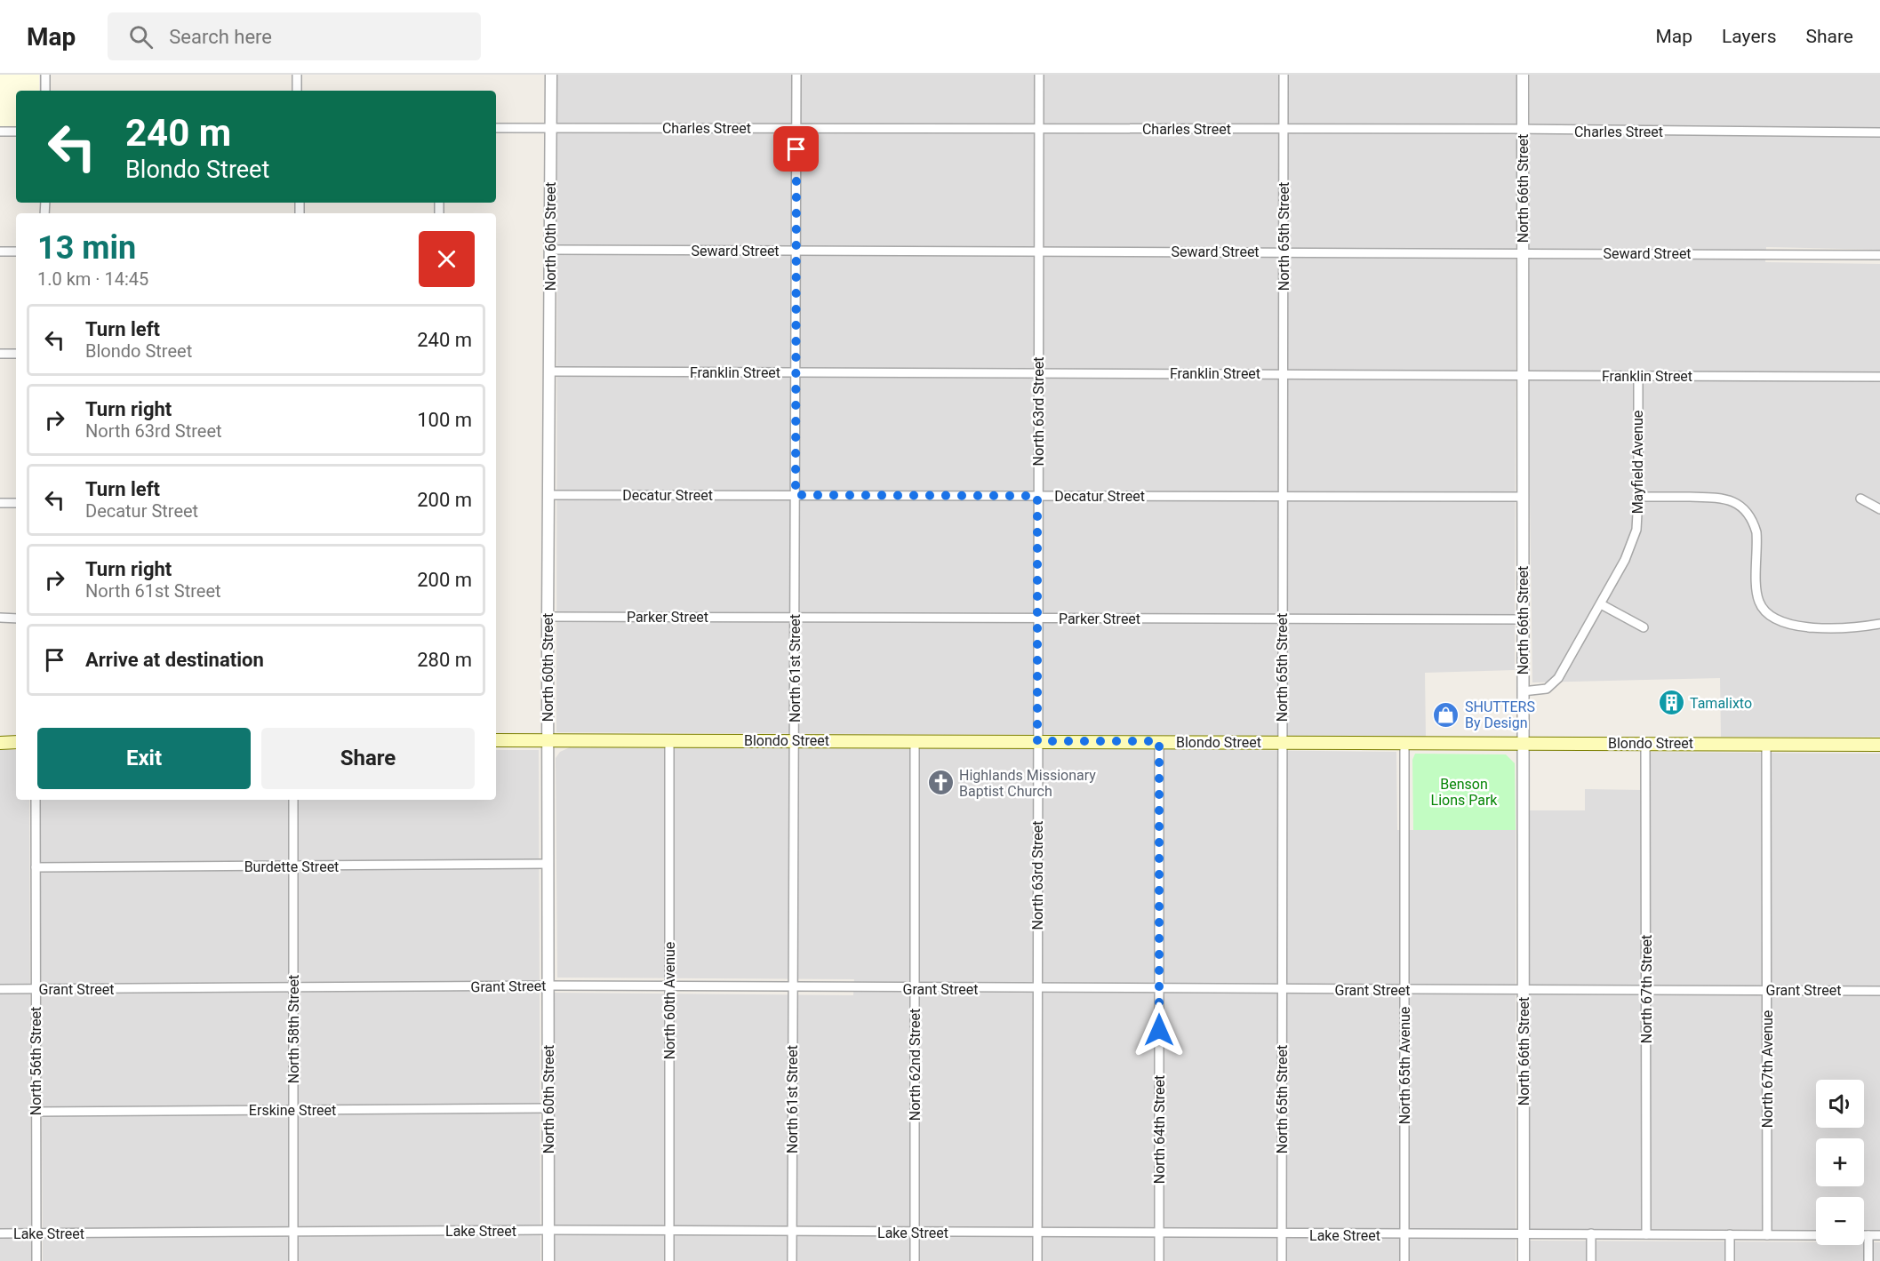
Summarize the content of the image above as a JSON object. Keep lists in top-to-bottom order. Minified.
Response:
{"streets":{"main road":["Blondo Street"],"street":["Charles Street","North 66th Street","North 60th Street","North 65th Street","Seward Street","Franklin Street","North 63rd Street","Mayfield Avenue","Decatur Street","Parker Street","North 61st Street","Burdette Street","Grant Street","North 67th Street","North 60th Avenue","North 58th Street","North 56th Street","North 62nd Street","North 65th Avenue","North 67th Avenue","Erskine Street","North 64th Street","Lake Street"]},"crossings":[["Charles Street","North 66th Street"],["Charles Street","North 60th Street"],["Charles Street","North 65th Street"],["Charles Street","North 63rd Street"],["Charles Street","North 61st Street"],["North 66th Street","Seward Street"],["North 66th Street","Franklin Street"],["North 66th Street","Mayfield Avenue"],["North 66th Street","Decatur Street"],["North 66th Street","Parker Street"],["North 66th Street","Blondo Street"],["North 66th Street","Grant Street"],["North 66th Street","Lake Street"],["North 60th Street","Seward Street"],["North 60th Street","Franklin Street"],["North 60th Street","Decatur Street"],["North 60th Street","Parker Street"],["North 60th Street","Blondo Street"],["North 60th Street","Burdette Street"],["North 60th Street","Grant Street"],["North 60th Street","Erskine Street"],["North 60th Street","Lake Street"],["North 65th Street","Seward Street"],["North 65th Street","Franklin Street"],["North 65th Street","Decatur Street"],["North 65th Street","Parker Street"],["North 65th Street","Blondo Street"],["North 65th Street","Grant Street"],["North 65th Street","Lake Street"],["Seward Street","North 63rd Street"],["Seward Street","North 61st Street"],["Franklin Street","North 63rd Street"],["Franklin Street","Mayfield Avenue"],["Franklin Street","North 61st Street"],["North 63rd Street","Decatur Street"],["North 63rd Street","Parker Street"],["North 63rd Street","Blondo Street"],["North 63rd Street","Grant Street"],["North 63rd Street","Lake Street"],["Decatur Street","North 61st Street"],["Parker Street","North 61st Street"],["North 61st Street","Blondo Street"],["North 61st Street","Grant Street"],["North 61st Street","Lake Street"],["Blondo Street","North 67th Street"],["Blondo Street","North 60th Avenue"],["Blondo Street","North 62nd Street"],["Blondo Street","North 65th Avenue"],["Blondo Street","North 67th Avenue"],["Blondo Street","North 64th Street"],["Burdette Street","North 58th Street"],["Burdette Street","North 56th Street"],["Grant Street","North 67th Street"],["Grant Street","North 60th Avenue"],["Grant Street","North 58th Street"],["Grant Street","North 56th Street"],["Grant Street","North 62nd Street"],["Grant Street","North 65th Avenue"],["Grant Street","North 67th Avenue"],["Grant Street","North 64th Street"],["North 67th Street","Lake Street"],["North 60th Avenue","Lake Street"],["North 58th Street","Erskine Street"],["North 58th Street","Lake Street"],["North 56th Street","Erskine Street"],["North 56th Street","Lake Street"],["North 62nd Street","Lake Street"],["North 65th Avenue","Lake Street"],["North 67th Avenue","Lake Street"],["North 64th Street","Lake Street"]],"parks":["Benson Lions Park"],"places":{"building":["Tamalixto"],"shop":["SHUTTERS By Design"],"church":["Highlands Missionary Baptist Church"]},"page":{"header":"Map","search":"Search here","nav":["Map","Layers","Share"],"turn":["240 m","Blondo Street"],"heading":["13 min","1.0 km · 14:45"],"list":[{"name":"Turn left","note":"Blondo Street","value":"240 m"},{"name":"Turn right","note":"North 63rd Street","value":"100 m"},{"name":"Turn left","note":"Decatur Street","value":"200 m"},{"name":"Turn right","note":"North 61st Street","value":"200 m"},{"name":"Arrive at destination","value":"280 m"}],"buttons":["Exit","Share"],"map_buttons":["+","−"]}}
